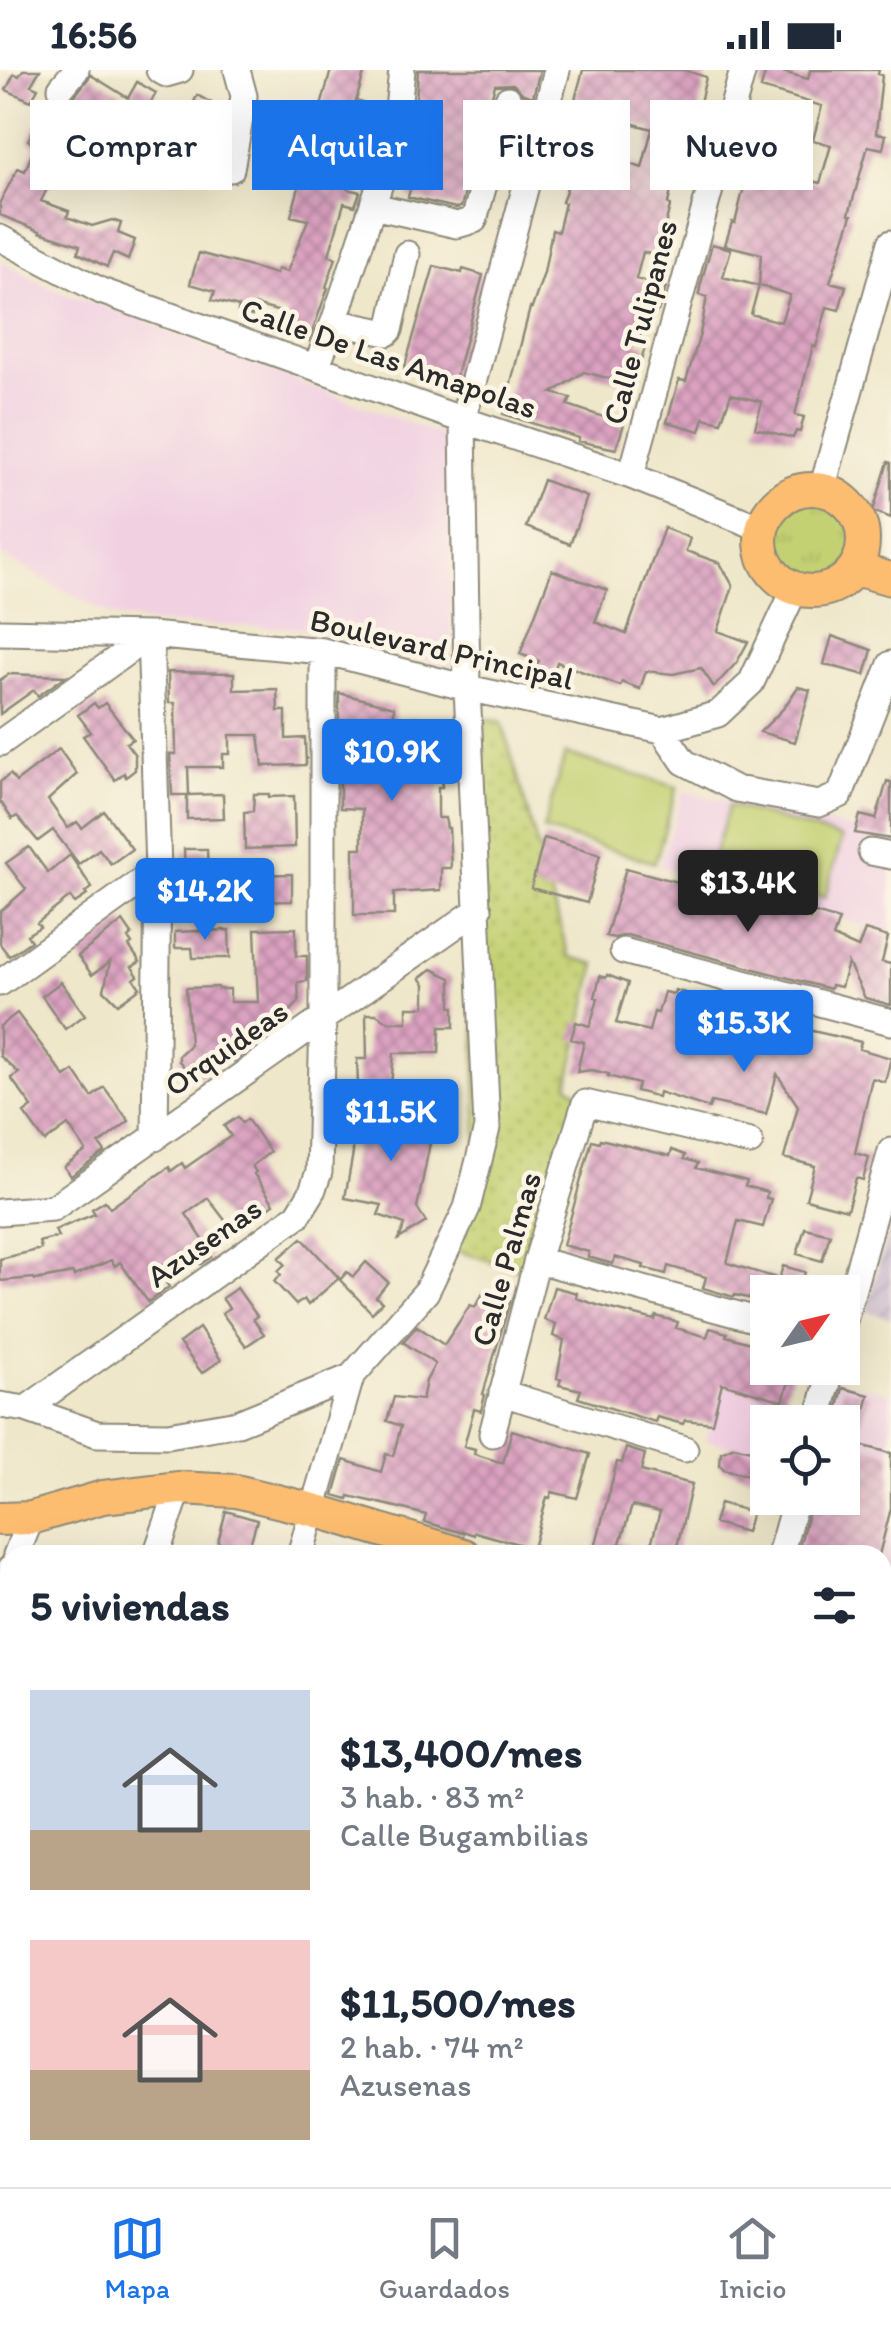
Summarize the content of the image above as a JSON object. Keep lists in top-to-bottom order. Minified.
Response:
{"streets":{"street":["Calle Tulipanes","Calle De Las Amapolas","Boulevard Principal","Orquideas","Azusenas","Calle Palmas"]},"crossings":[["Calle Tulipanes","Calle De Las Amapolas"],["Calle De Las Amapolas","Boulevard Principal"],["Boulevard Principal","Azusenas"],["Orquideas","Azusenas"]],"north":"top right","page":{"status":"16:56","chip":["Comprar","Alquilar","Filtros","Nuevo"],"price":["$10.9K","$13.4K","$14.2K","$15.3K","$11.5K"],"heading":"5 viviendas","list":[{"name":"$13,400/mes","note":"3 hab. · 83 m² · Calle Bugambilias"},{"name":"$11,500/mes","note":"2 hab. · 74 m² · Azusenas"}],"tabs":["Mapa","Guardados","Inicio"]}}
